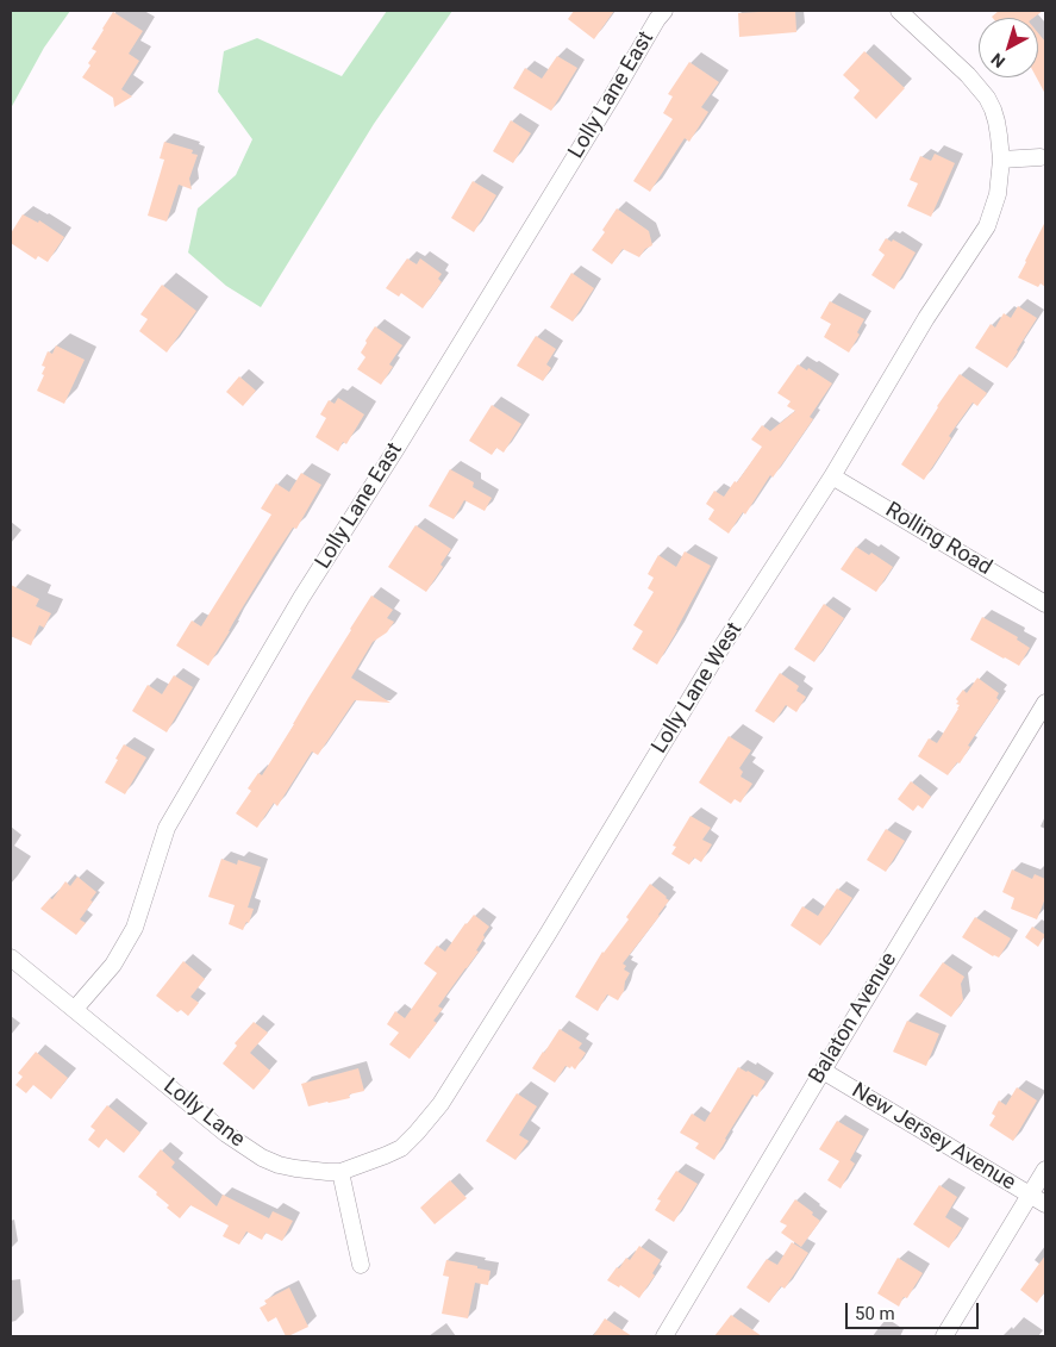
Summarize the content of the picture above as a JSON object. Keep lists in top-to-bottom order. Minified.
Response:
{"streets":{"street":["Lolly Lane East","Rolling Road","Lolly Lane West","Balaton Avenue","Lolly Lane","New Jersey Avenue"]},"crossings":[["Lolly Lane East","Lolly Lane"],["Rolling Road","Lolly Lane West"],["Lolly Lane West","Lolly Lane"],["Balaton Avenue","New Jersey Avenue"]],"scale_bar":"50 m","north":"bottom left"}
